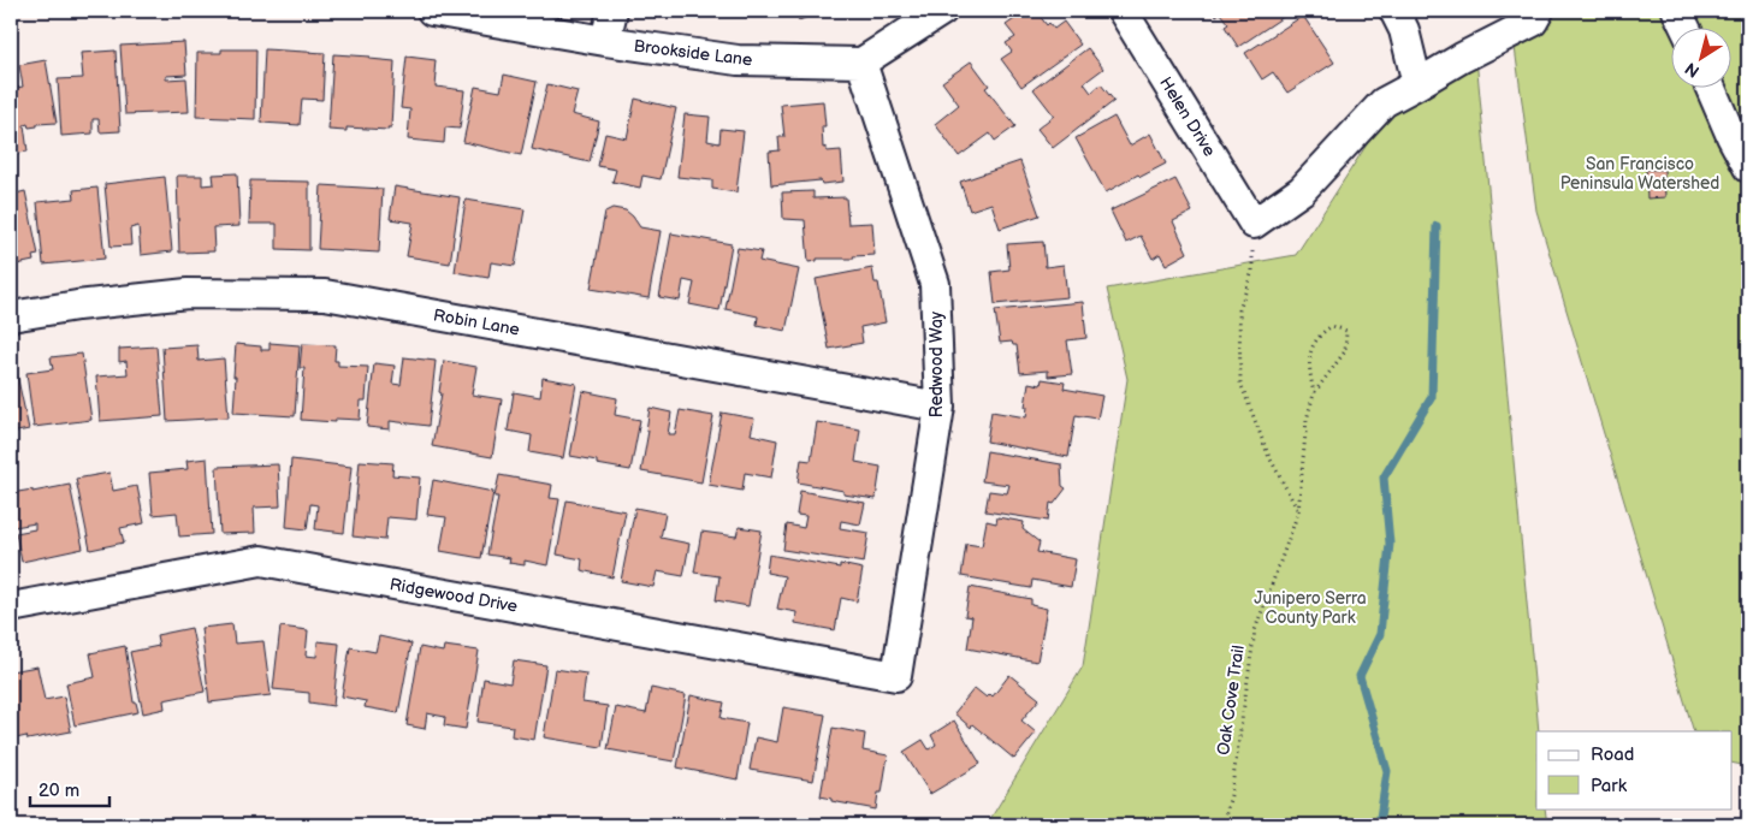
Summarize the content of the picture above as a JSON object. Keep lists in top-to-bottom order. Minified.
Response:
{"streets":{"street":["Brookside Lane","Helen Drive","Robin Lane","Redwood Way","Ridgewood Drive"],"path":["Oak Cove Trail"]},"crossings":[["Brookside Lane","Redwood Way"],["Robin Lane","Redwood Way"],["Redwood Way","Ridgewood Drive"]],"parks":["San Francisco Peninsula Watershed","Junipero Serra County Park"],"legend":["Road","Park"],"scale_bar":"20 m","north":"bottom left"}
